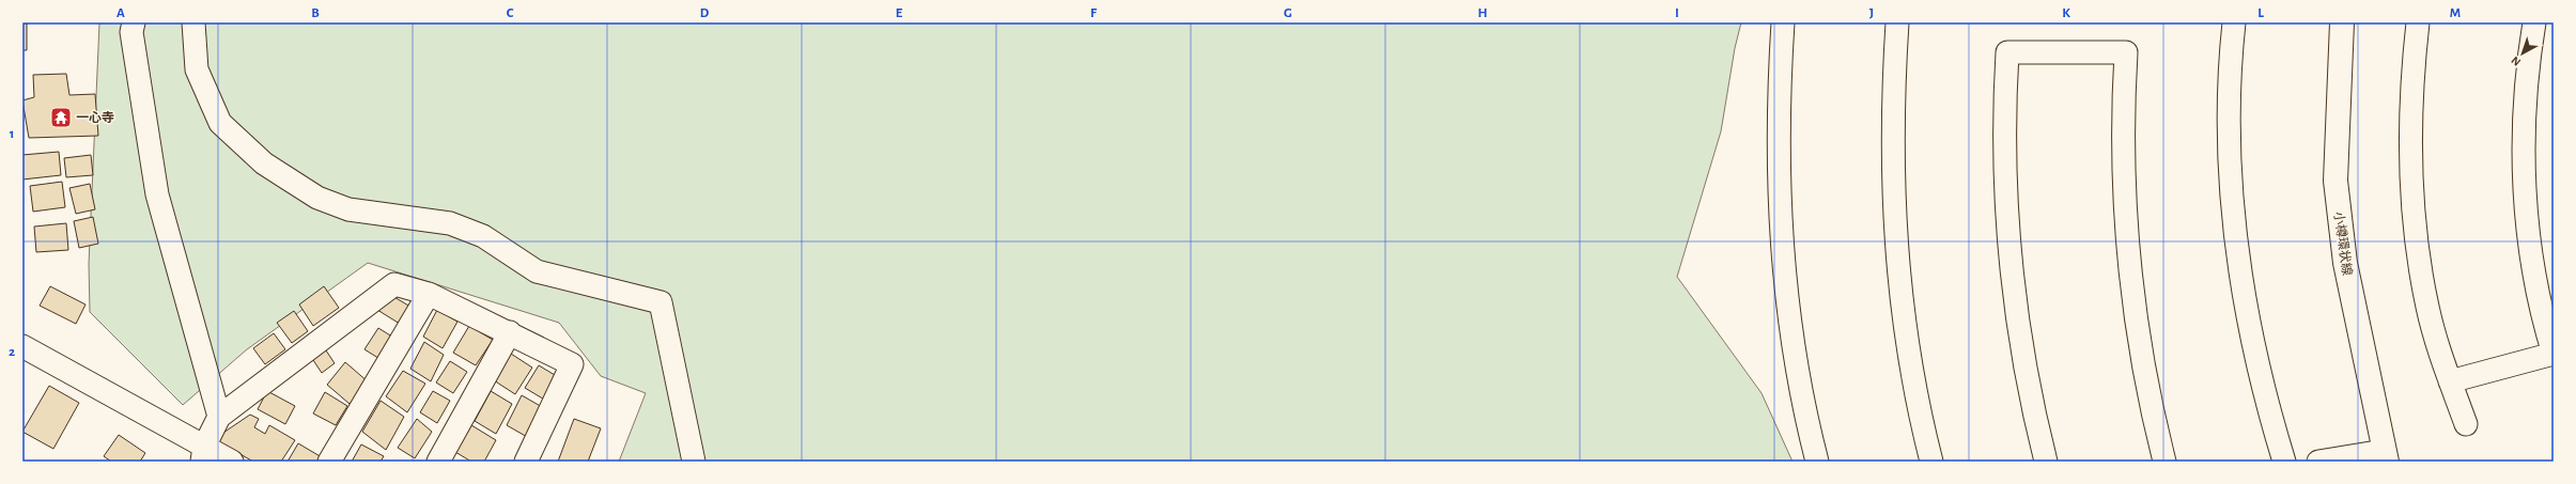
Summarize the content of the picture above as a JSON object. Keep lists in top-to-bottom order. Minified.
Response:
{"streets":{"main road":["小樽環状線"]},"places":{"temple":["一心寺"]},"north":"bottom left","grid":{"columns":["A","B","C","D","E","F","G","H","I","J","K","L","M"],"rows":["1","2"]}}
